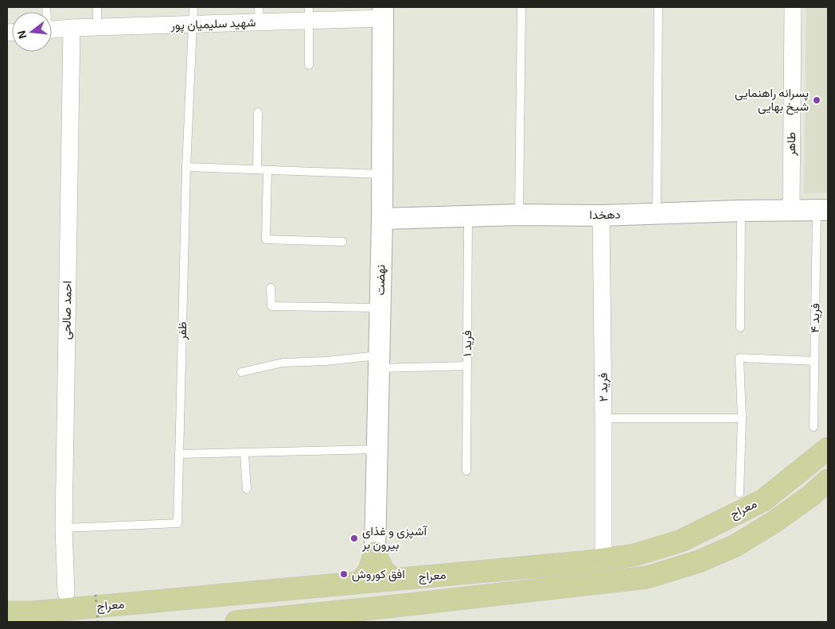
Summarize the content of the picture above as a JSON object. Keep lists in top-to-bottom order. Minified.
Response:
{"streets":{"main road":["معراج"],"street":["شهید سلیمیان پور","طاهر","دهخدا","نهضت","احمد صالحی","فرید ۲"],"lane":["فرید ۴","ظفر","فرید ۱"]},"crossings":[["شهید سلیمیان پور","نهضت"],["شهید سلیمیان پور","احمد صالحی"],["شهید سلیمیان پور","ظفر"],["طاهر","دهخدا"],["دهخدا","نهضت"],["دهخدا","فرید ۴"],["دهخدا","فرید ۱"],["دهخدا","فرید ۲"],["احمد صالحی","ظفر"],["فرید ۲","معراج"]],"places":["پسرانه راهنمایی شیخ بهایی","آشپزی و غذای بیرون بر","افق کوروش"],"north":"left"}
